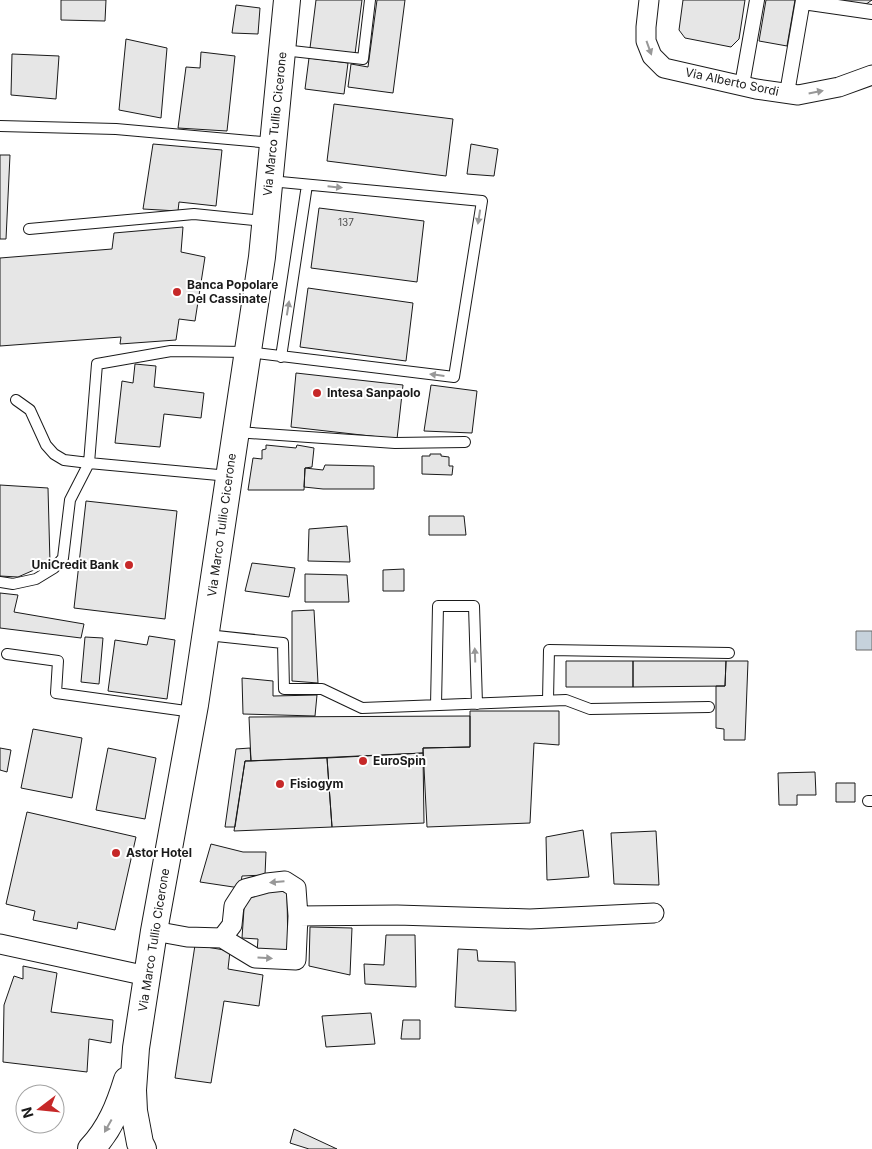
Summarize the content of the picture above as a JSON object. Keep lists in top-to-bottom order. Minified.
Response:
{"streets":{"main road":["Via Marco Tullio Cicerone"],"street":["Via Alberto Sordi"]},"places":["Banca Popolare Del Cassinate","Intesa Sanpaolo","UniCredit Bank","EuroSpin","Fisiogym","Astor Hotel"],"house_numbers":["137"],"north":"left"}
